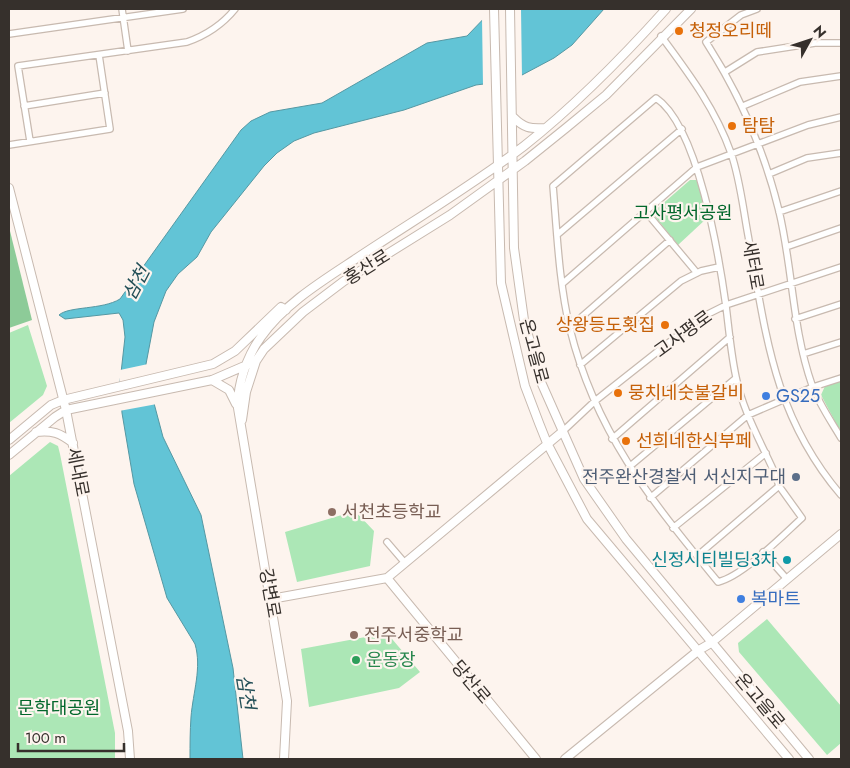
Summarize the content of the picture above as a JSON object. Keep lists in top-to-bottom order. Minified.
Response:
{"streets":{"street":["새터로","홍산로","고사평로","온고을로","세내로","강변로","당산로"]},"crossings":[["새터로","홍산로"],["새터로","고사평로"],["홍산로","온고을로"],["홍산로","세내로"],["홍산로","강변로"],["고사평로","온고을로"]],"water":["삼천"],"parks":["고사평서공원","문학대공원"],"places":["청정오리떼","탐탐","상왕등도횟집","뭉치네숫불갈비","GS25","선희네한식부페","전주완산경찰서 서신지구대","서천초등학교","신정시티빌딩3차","복마트","전주서중학교","운동장"],"scale_bar":"100 m","north":"top right"}
